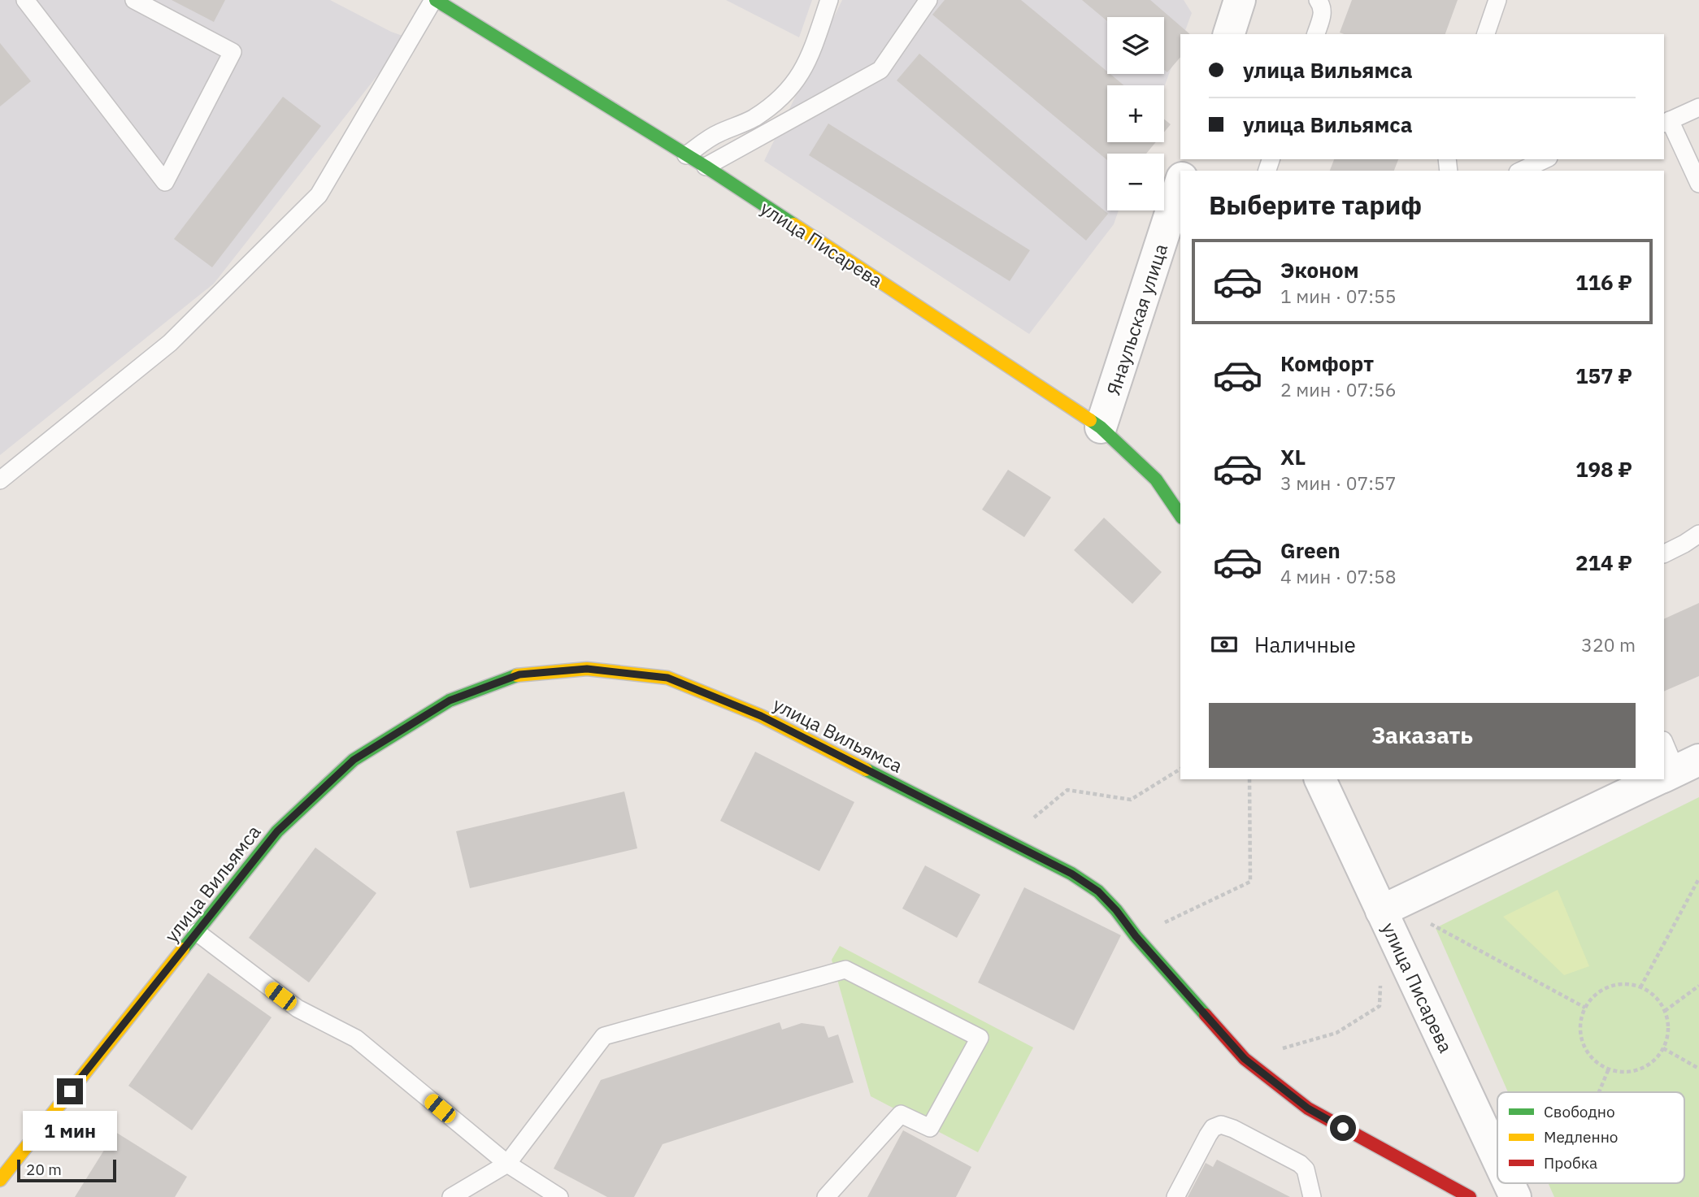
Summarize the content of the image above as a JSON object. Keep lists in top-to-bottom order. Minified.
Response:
{"streets":{"street":["улица Писарева","Янаульская улица","улица Вильямса"]},"crossings":[["улица Писарева","Янаульская улица"]],"legend":["Свободно","Медленно","Пробка"],"scale_bar":"20 m","page":{"map_buttons":["+","−"],"banner":["улица Вильямса","улица Вильямса"],"heading":"Выберите тариф","list":[{"name":"Эконом","note":"1 мин · 07:55","value":"116 ₽"},{"name":"Комфорт","note":"2 мин · 07:56","value":"157 ₽"},{"name":"XL","note":"3 мин · 07:57","value":"198 ₽"},{"name":"Green","note":"4 мин · 07:58","value":"214 ₽"}],"pay":["Наличные","320 m"],"buttons":"Заказать","bubble":"1 мин","scale":"20 m"}}
